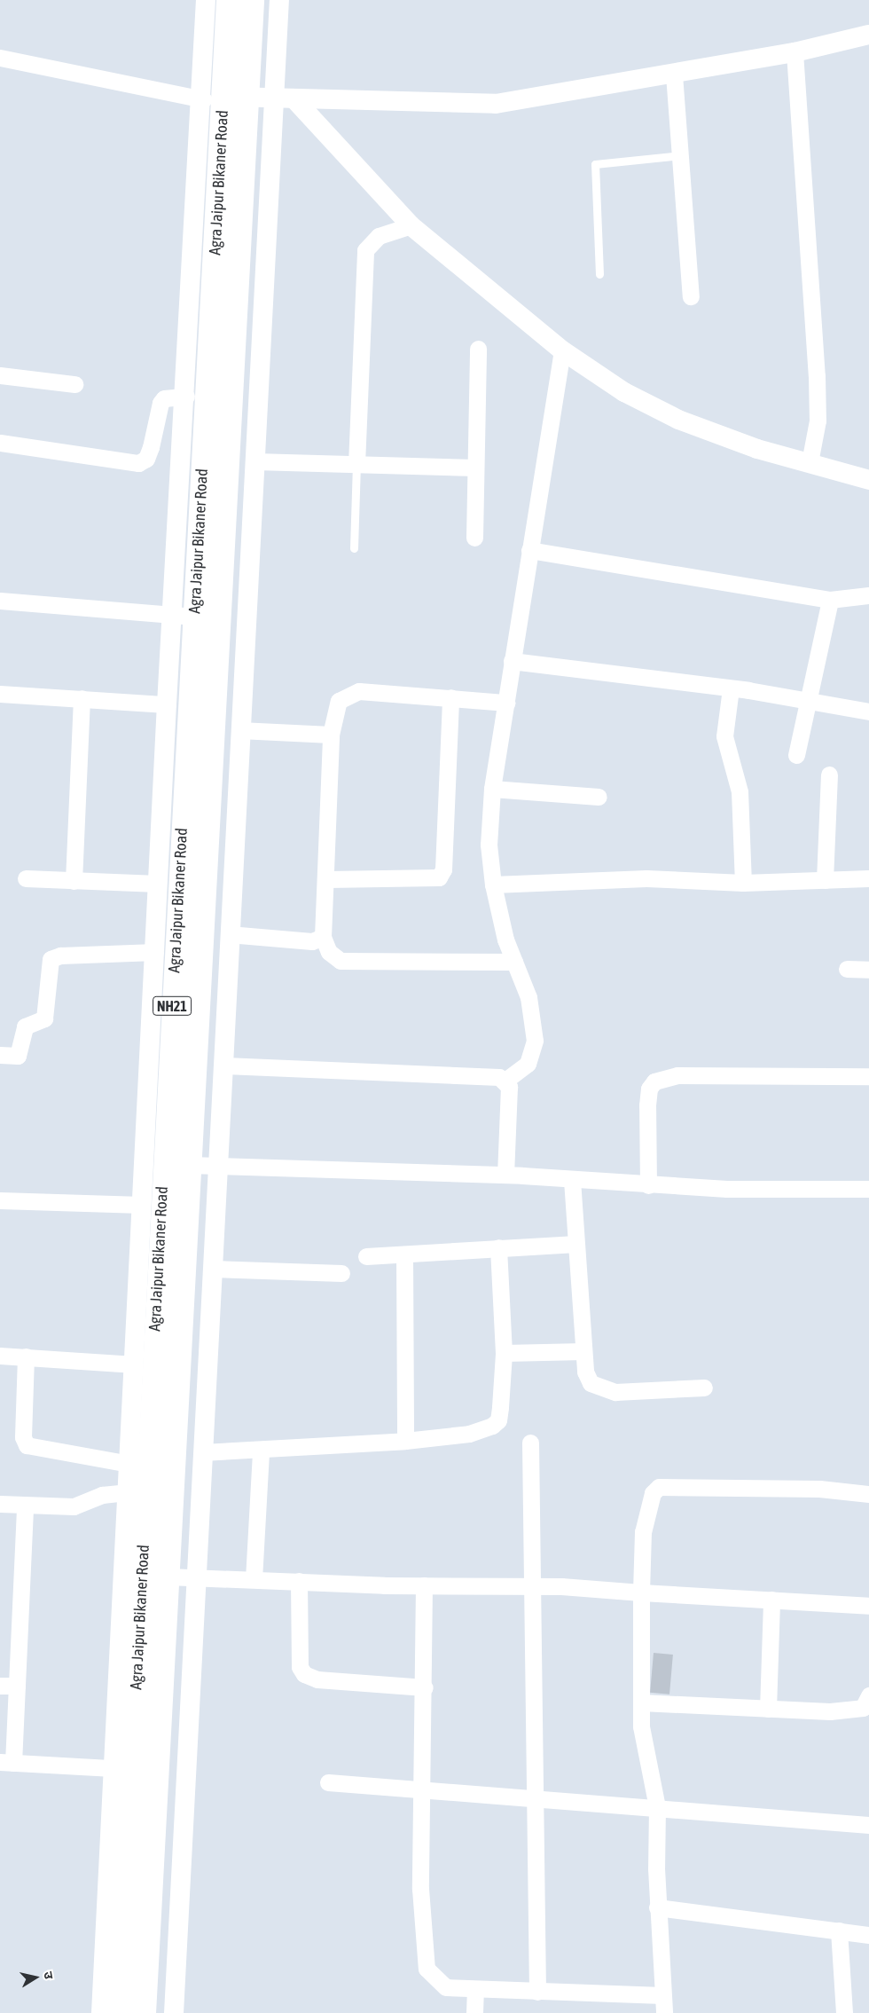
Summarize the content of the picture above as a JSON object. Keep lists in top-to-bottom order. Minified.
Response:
{"streets":{"highway":["Agra Jaipur Bikaner Road","NH21"]},"north":"right"}
